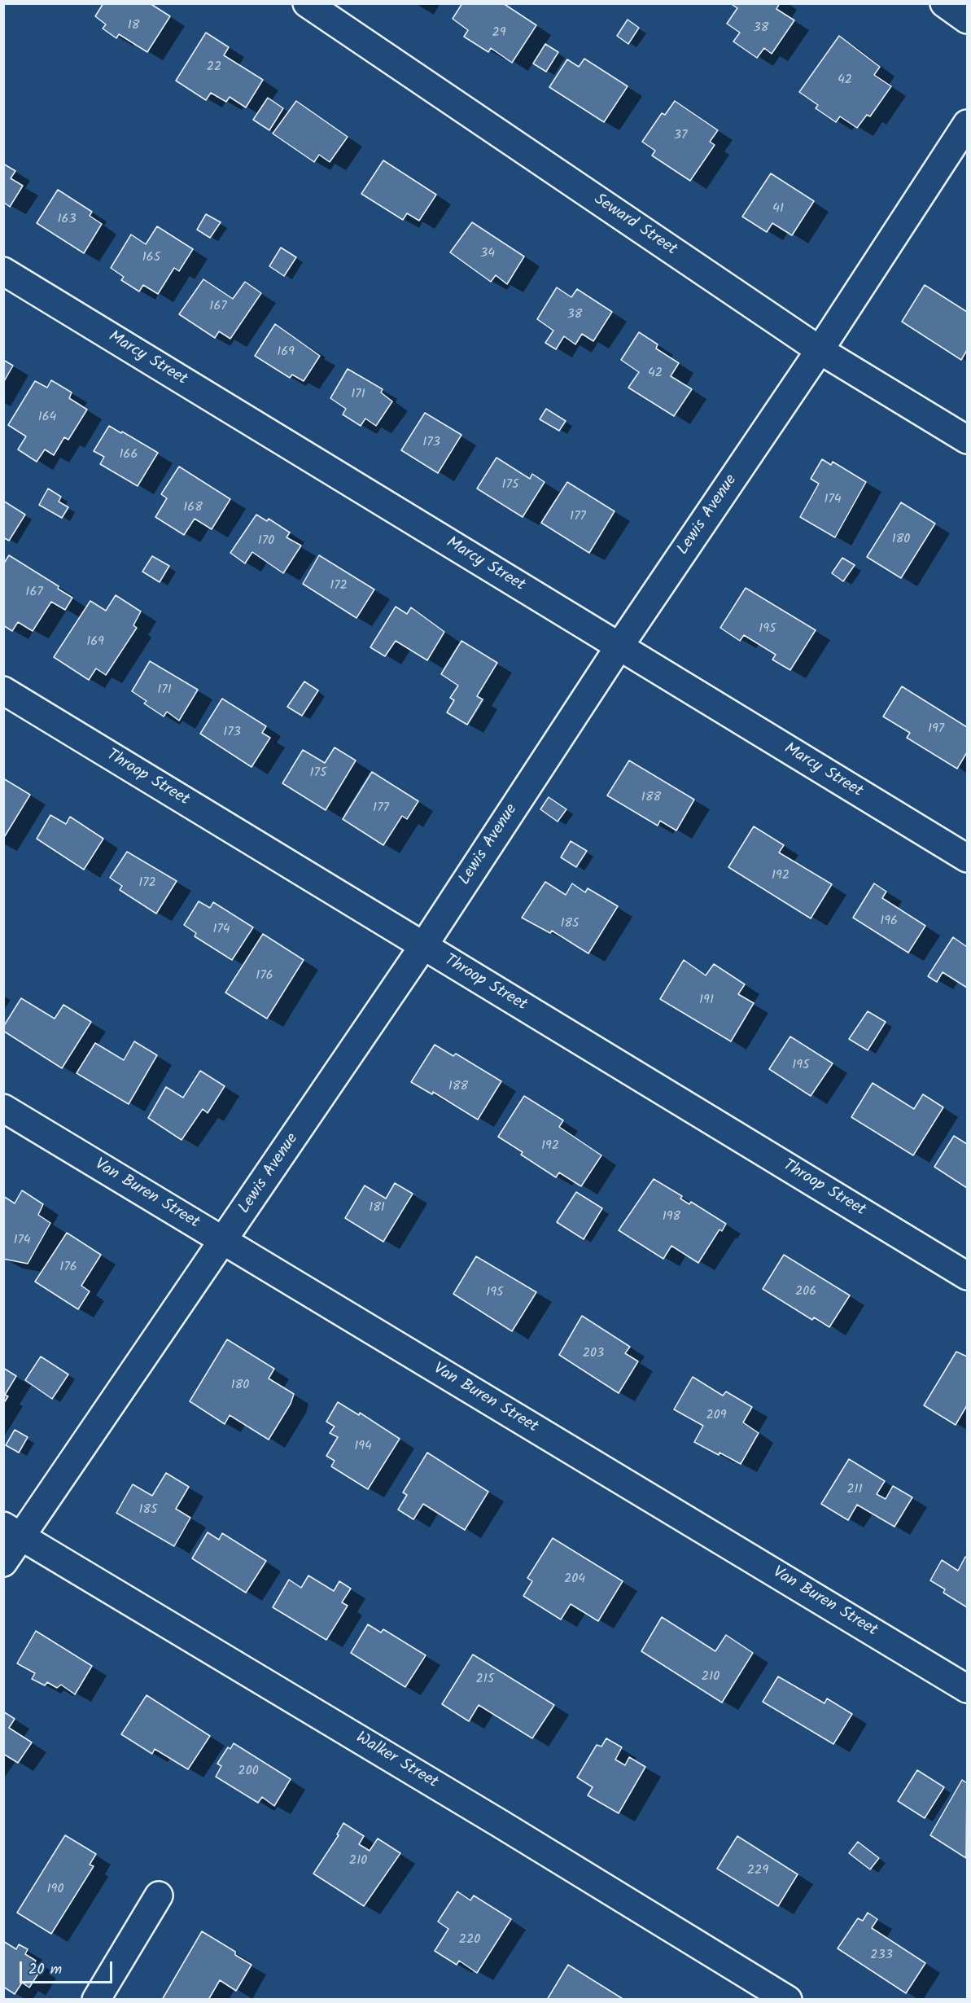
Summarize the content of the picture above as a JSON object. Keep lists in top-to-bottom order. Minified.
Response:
{"streets":{"street":["Seward Street","Marcy Street","Lewis Avenue","Throop Street","Van Buren Street","Walker Street"]},"crossings":[["Seward Street","Lewis Avenue"],["Marcy Street","Lewis Avenue"],["Lewis Avenue","Throop Street"],["Lewis Avenue","Van Buren Street"],["Lewis Avenue","Walker Street"]],"house_numbers":["18","38","29","22","42","37","41","163","34","165","167","38","169","42","171","164","173","166","175","174","168","177","180","170","172","167","195","169","171","197","173","175","188","177","192","172","196","185","174","176","191","195","188","192","181","198","174","176","206","195","203","180","209","194","211","185","204","210","215","200","210","229","190","220","233"],"scale_bar":"20 m"}
